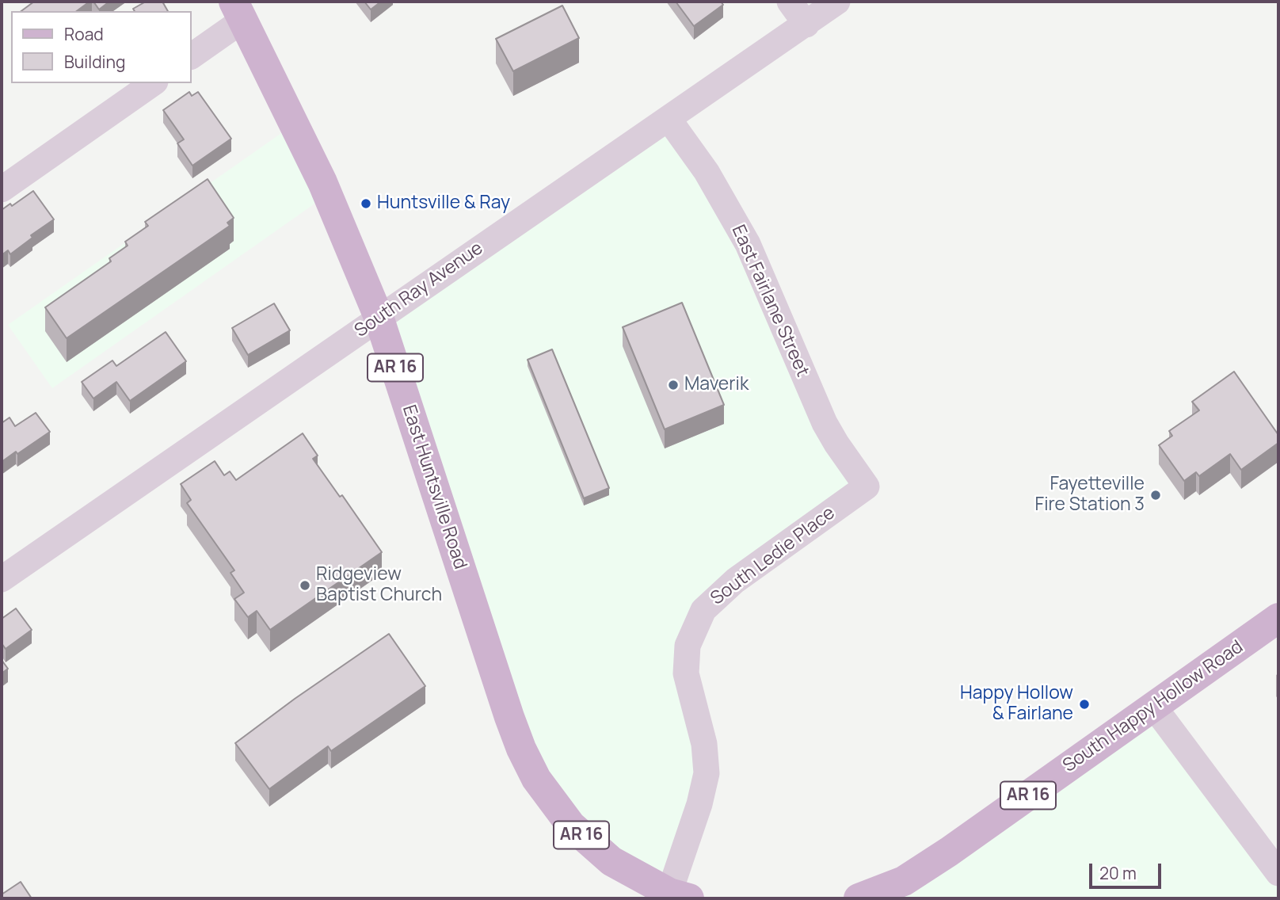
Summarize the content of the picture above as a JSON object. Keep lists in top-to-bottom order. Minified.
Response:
{"streets":{"main road":["AR 16","East Huntsville Road","South Happy Hollow Road"],"street":["South Ray Avenue","East Fairlane Street","South Ledie Place"]},"crossings":[["South Ray Avenue","East Fairlane Street"],["South Ray Avenue","East Huntsville Road"],["East Fairlane Street","South Ledie Place"],["East Huntsville Road","South Ledie Place"]],"places":["Huntsville & Ray","Maverik","Fayetteville Fire Station 3","Ridgeview Baptist Church","Happy Hollow & Fairlane"],"legend":["Road","Building"],"scale_bar":"20 m"}
